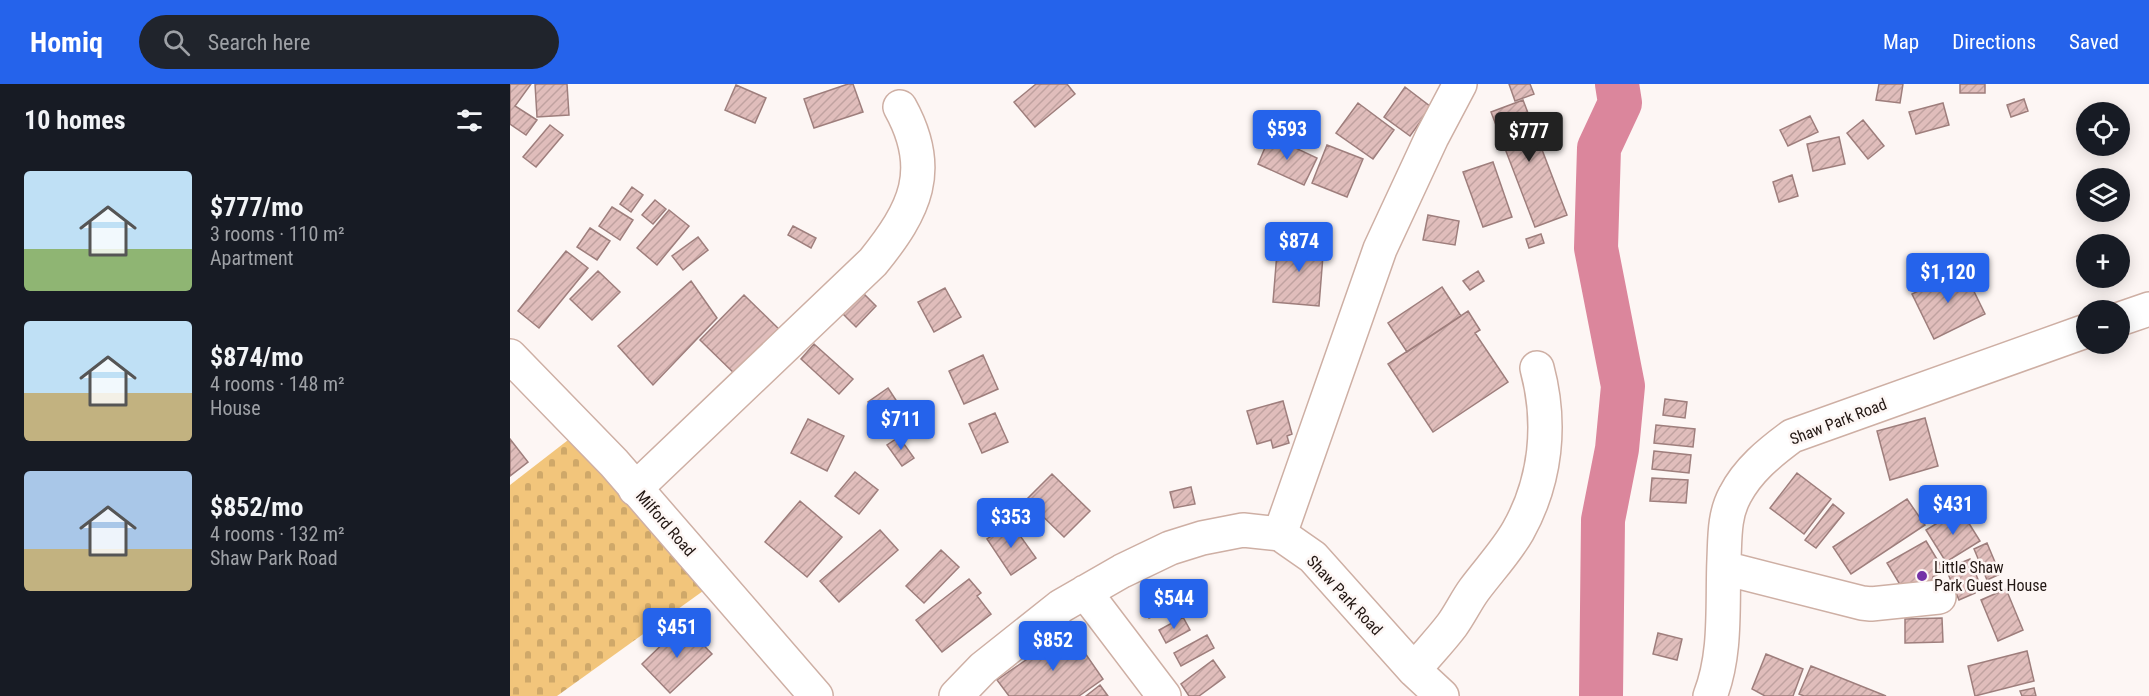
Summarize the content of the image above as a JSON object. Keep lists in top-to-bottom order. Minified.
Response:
{"streets":{"street":["Shaw Park Road","Milford Road"]},"places":["Little Shaw Park Guest House"],"page":{"header":"Homiq","search":"Search here","nav":["Map","Directions","Saved"],"heading":"10 homes","map_buttons":["+","−"],"price":["$593","$777","$874","$1,120","$711","$431","$353","$544","$451","$852"],"list":[{"name":"$777/mo","note":"3 rooms · 110 m² · Apartment"},{"name":"$874/mo","note":"4 rooms · 148 m² · House"},{"name":"$852/mo","note":"4 rooms · 132 m² · Shaw Park Road"}]}}
